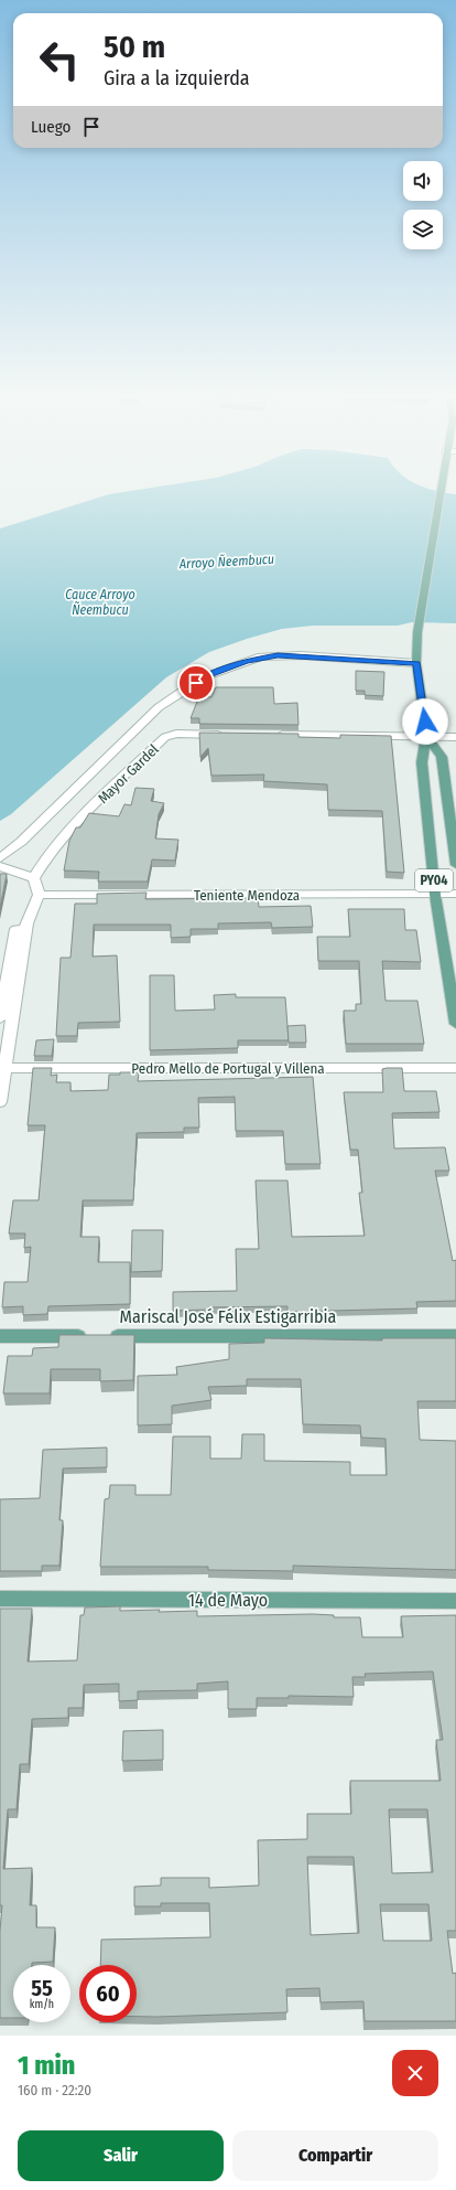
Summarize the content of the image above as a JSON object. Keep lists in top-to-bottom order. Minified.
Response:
{"streets":{"main road":["PY04","Mariscal José Félix Estigarribia","14 de Mayo"],"street":["Mayor Gardel","Teniente Mendoza","Pedro Mello de Portugal y Villena"]},"crossings":[["PY04","Teniente Mendoza"]],"water":["Arroyo Ñeembucu","Cauce Arroyo Ñeembucu"],"page":{"turn":["50 m","Gira a la izquierda"],"then":"Luego","speed":"55 km/h","limit":"60","heading":["1 min","160 m · 22:20"],"buttons":["Salir","Compartir"]}}
